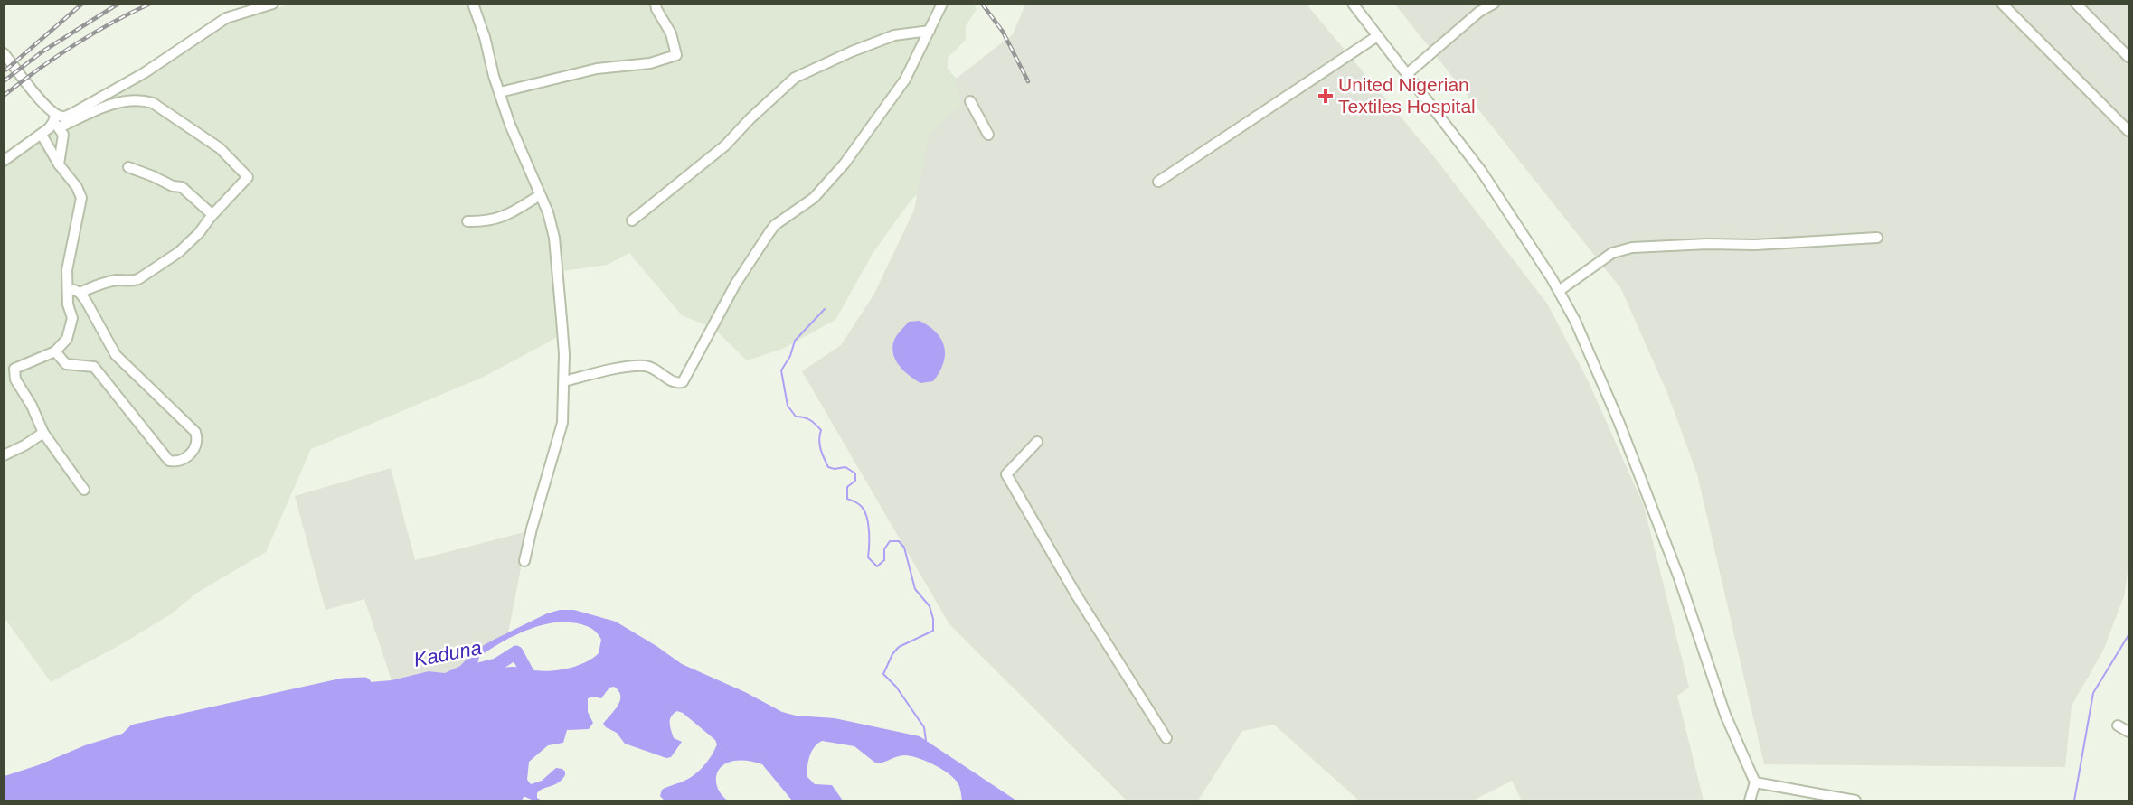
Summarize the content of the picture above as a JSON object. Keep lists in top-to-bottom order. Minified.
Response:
{"water":["Kaduna"],"places":{"health":["United Nigerian Textiles Hospital"]}}
